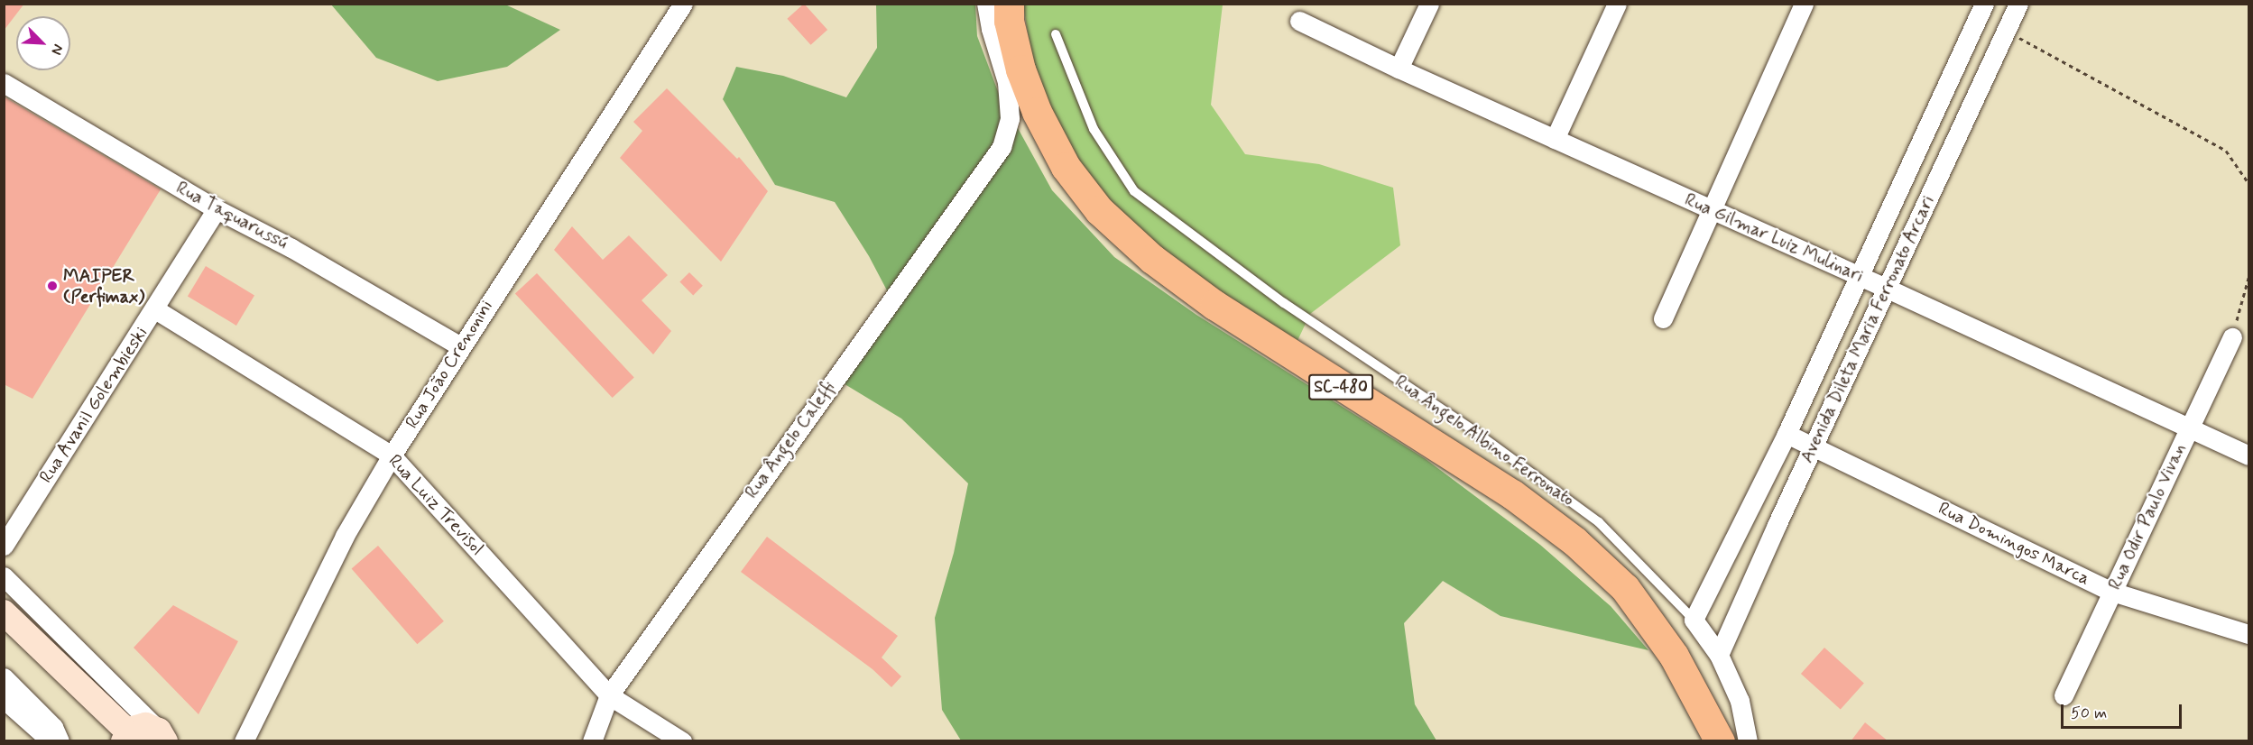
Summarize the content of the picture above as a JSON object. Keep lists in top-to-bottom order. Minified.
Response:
{"streets":{"main road":["SC-480"],"street":["Rua Taquarussú","Rua Gilmar Luiz Mulinari","Avenida Dileta Maria Ferronato Arcari","Rua João Crenonini","Rua AvaniI Golembieski","Rua Ângelo Caleffi","Rua Ângelo Albino Ferronato","Rua Luiz Trevisol","Rua Odir Paulo Vivan","Rua Domingos Marca"]},"crossings":[["Rua Taquarussú","Rua João Crenonini"],["Rua Taquarussú","Rua AvaniI Golembieski"],["Rua Gilmar Luiz Mulinari","Avenida Dileta Maria Ferronato Arcari"],["Rua Gilmar Luiz Mulinari","Rua Odir Paulo Vivan"],["Avenida Dileta Maria Ferronato Arcari","Rua Ângelo Albino Ferronato"],["Avenida Dileta Maria Ferronato Arcari","Rua Domingos Marca"],["Rua João Crenonini","Rua Luiz Trevisol"],["Rua AvaniI Golembieski","Rua Luiz Trevisol"],["Rua Ângelo Caleffi","Rua Luiz Trevisol"],["Rua Odir Paulo Vivan","Rua Domingos Marca"]],"places":["MAIPER (Perfimax)"],"scale_bar":"50 m","north":"bottom right"}
